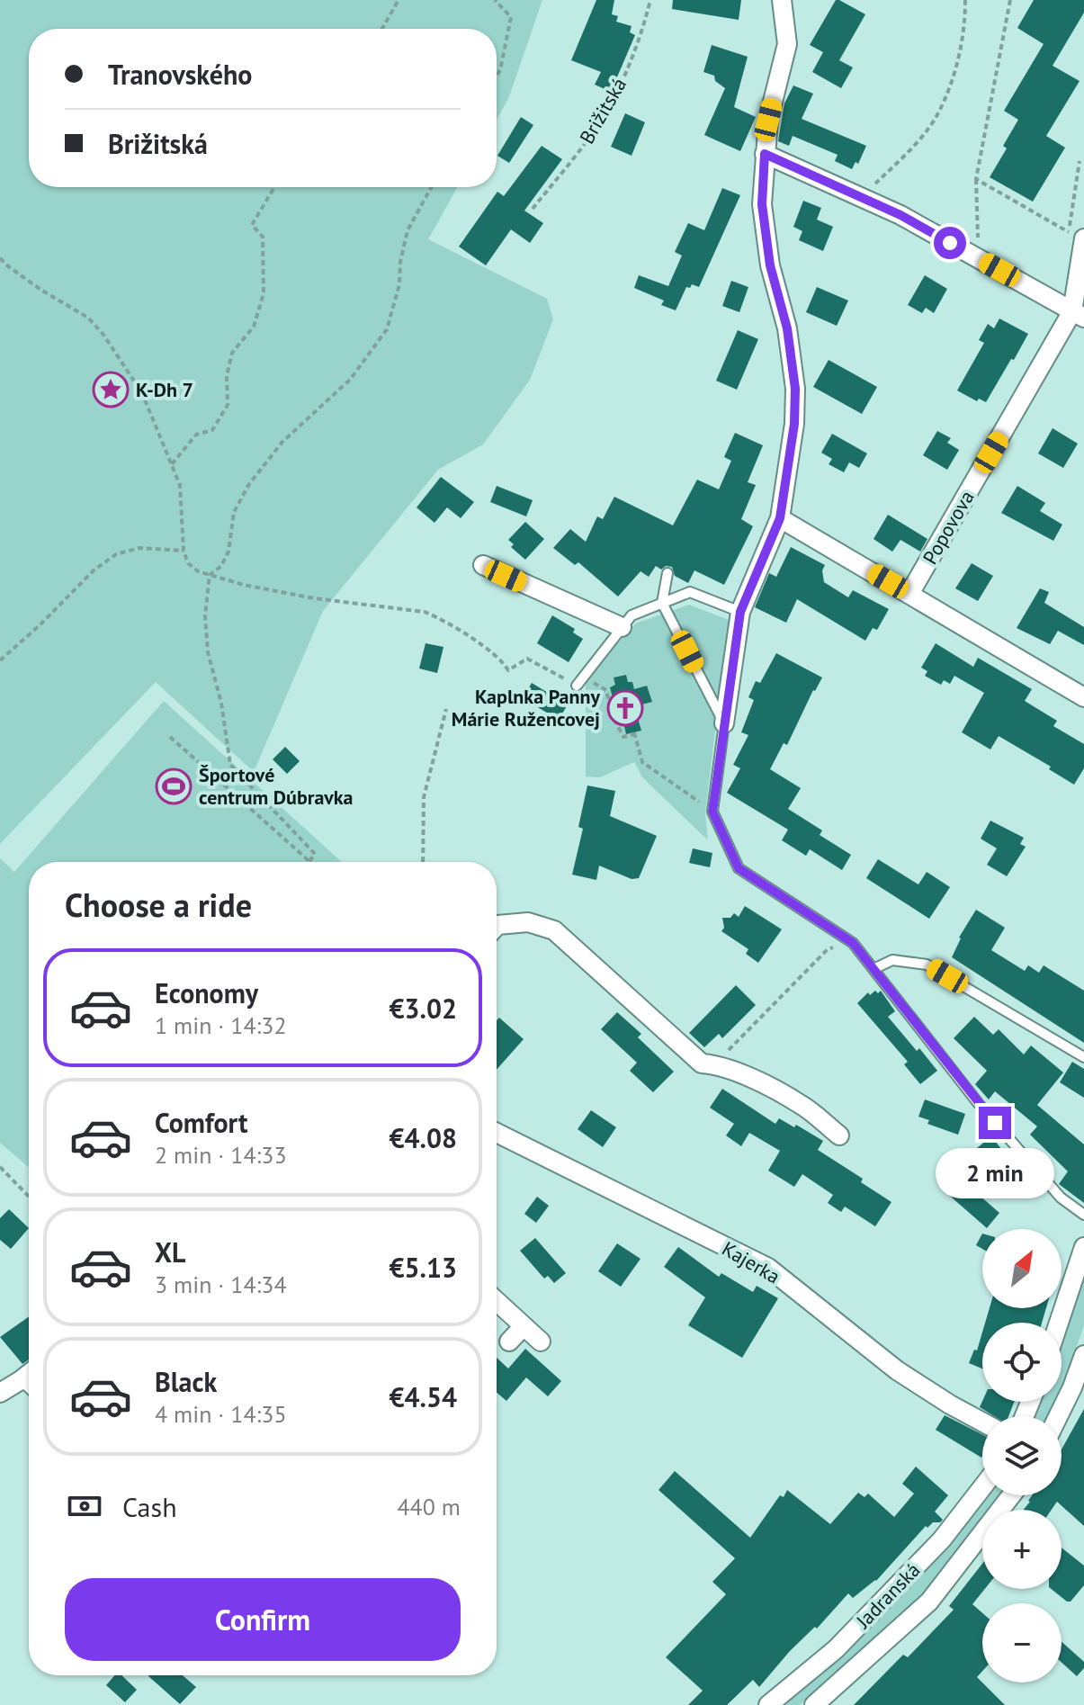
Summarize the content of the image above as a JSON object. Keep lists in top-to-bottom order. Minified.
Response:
{"streets":{"street":["Popovova","Kajerka","Jadranská"],"path":["Brižitská"]},"places":{"place":["K-Dh 7"],"church":["Kaplnka Panny Márie Ružencovej"],"sports":["Športové centrum Dúbravka"]},"north":"top right","page":{"banner":["Tranovského","Brižitská"],"heading":"Choose a ride","list":[{"name":"Economy","note":"1 min · 14:32","value":"€3.02"},{"name":"Comfort","note":"2 min · 14:33","value":"€4.08"},{"name":"XL","note":"3 min · 14:34","value":"€5.13"},{"name":"Black","note":"4 min · 14:35","value":"€4.54"}],"bubble":"2 min","map_buttons":["+","−"],"pay":["Cash","440 m"],"buttons":"Confirm"}}
